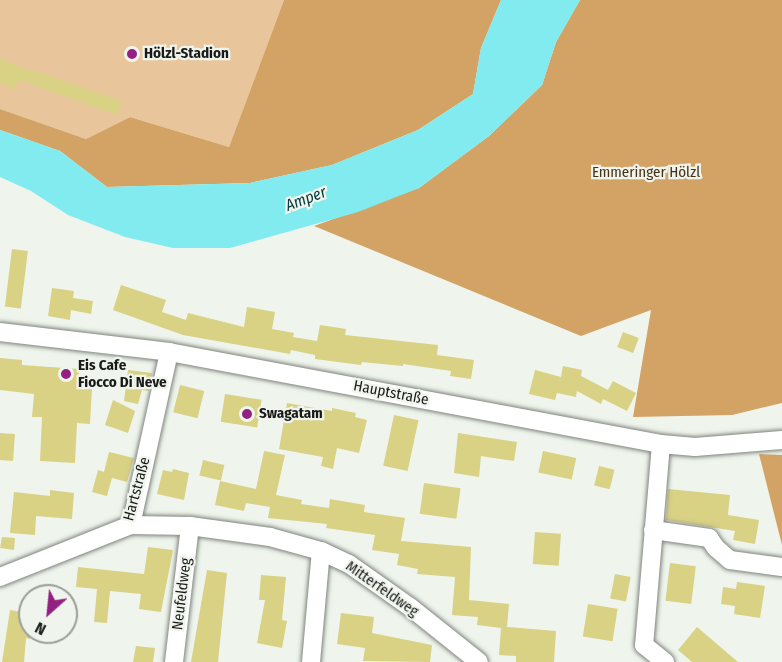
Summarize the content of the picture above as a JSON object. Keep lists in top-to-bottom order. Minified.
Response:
{"streets":{"street":["Hauptstraße","Hartstraße","Mitterfeldweg","Neufeldweg"]},"crossings":[["Hauptstraße","Hartstraße"],["Hartstraße","Mitterfeldweg"],["Mitterfeldweg","Neufeldweg"]],"water":["Amper"],"parks":["Emmeringer Hölzl"],"places":["Hölzl-Stadion","Eis Cafe Fiocco Di Neve","Swagatam"],"north":"bottom left"}
